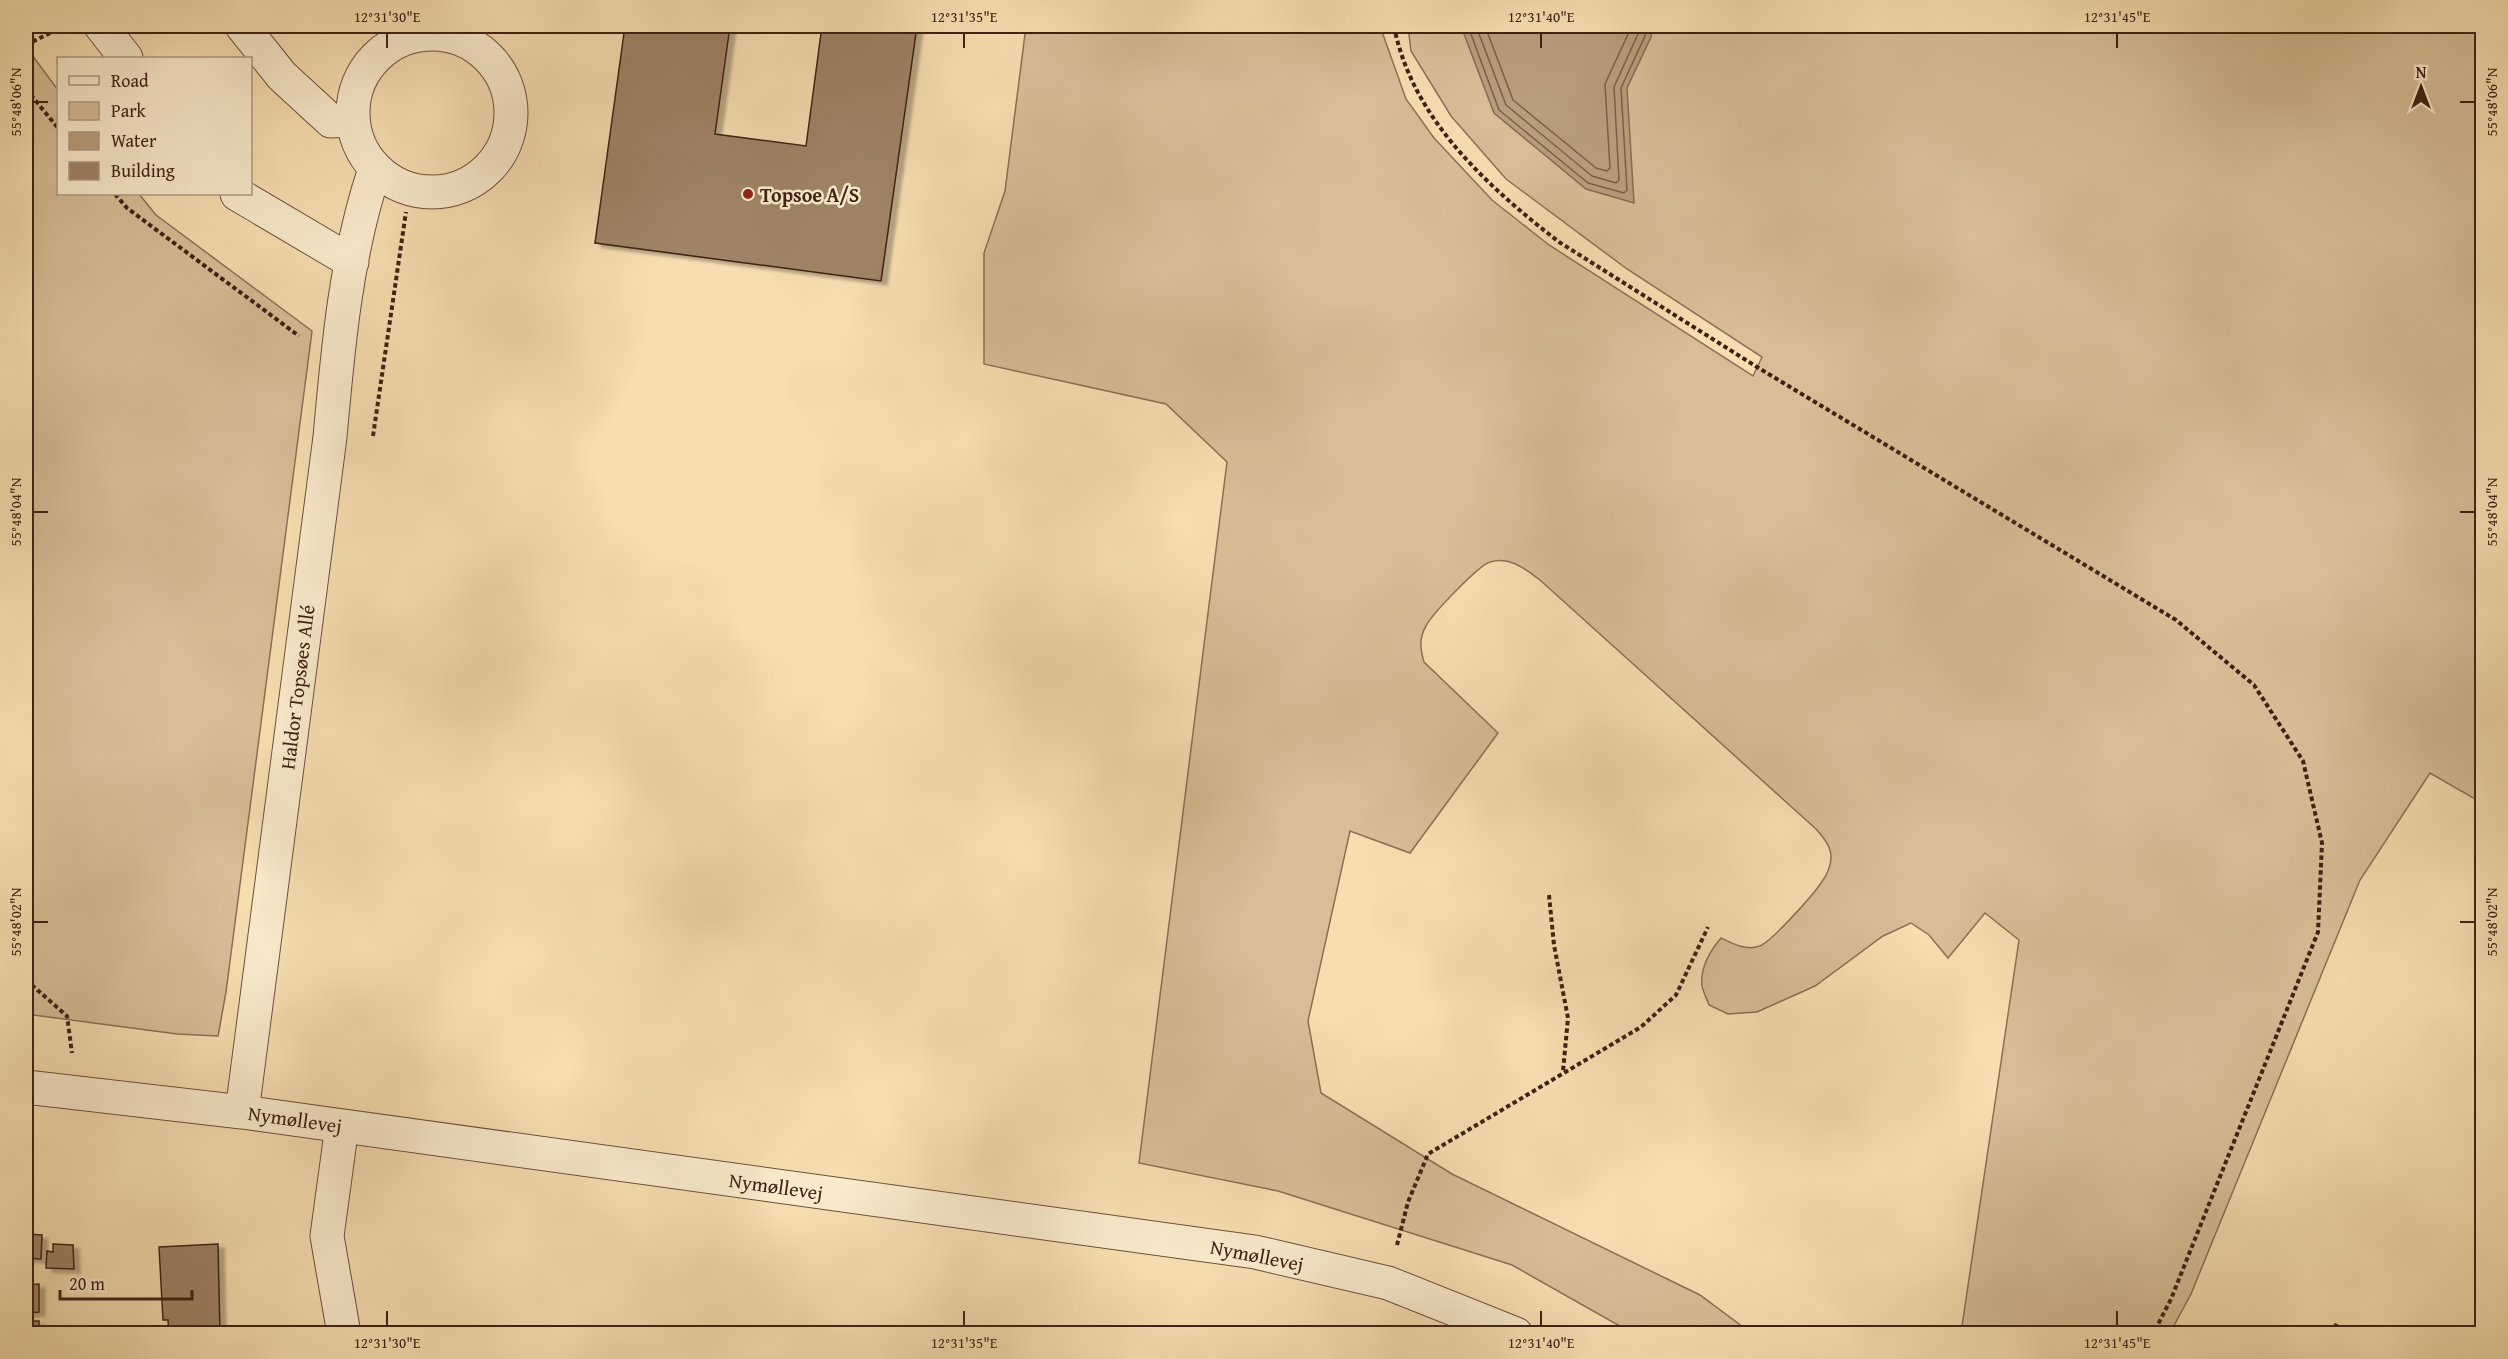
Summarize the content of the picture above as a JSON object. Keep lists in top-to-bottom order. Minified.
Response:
{"streets":{"street":["Haldor Topsøes Allé","Nymøllevej"]},"crossings":[["Haldor Topsøes Allé","Nymøllevej"]],"places":["Topsoe A/S"],"legend":["Road","Park","Water","Building"],"scale_bar":"20 m","north":"top","coordinates":["12°31'30\"E","12°31'35\"E","12°31'40\"E","12°31'45\"E","55°48'06\"N","55°48'04\"N","55°48'02\"N"]}
